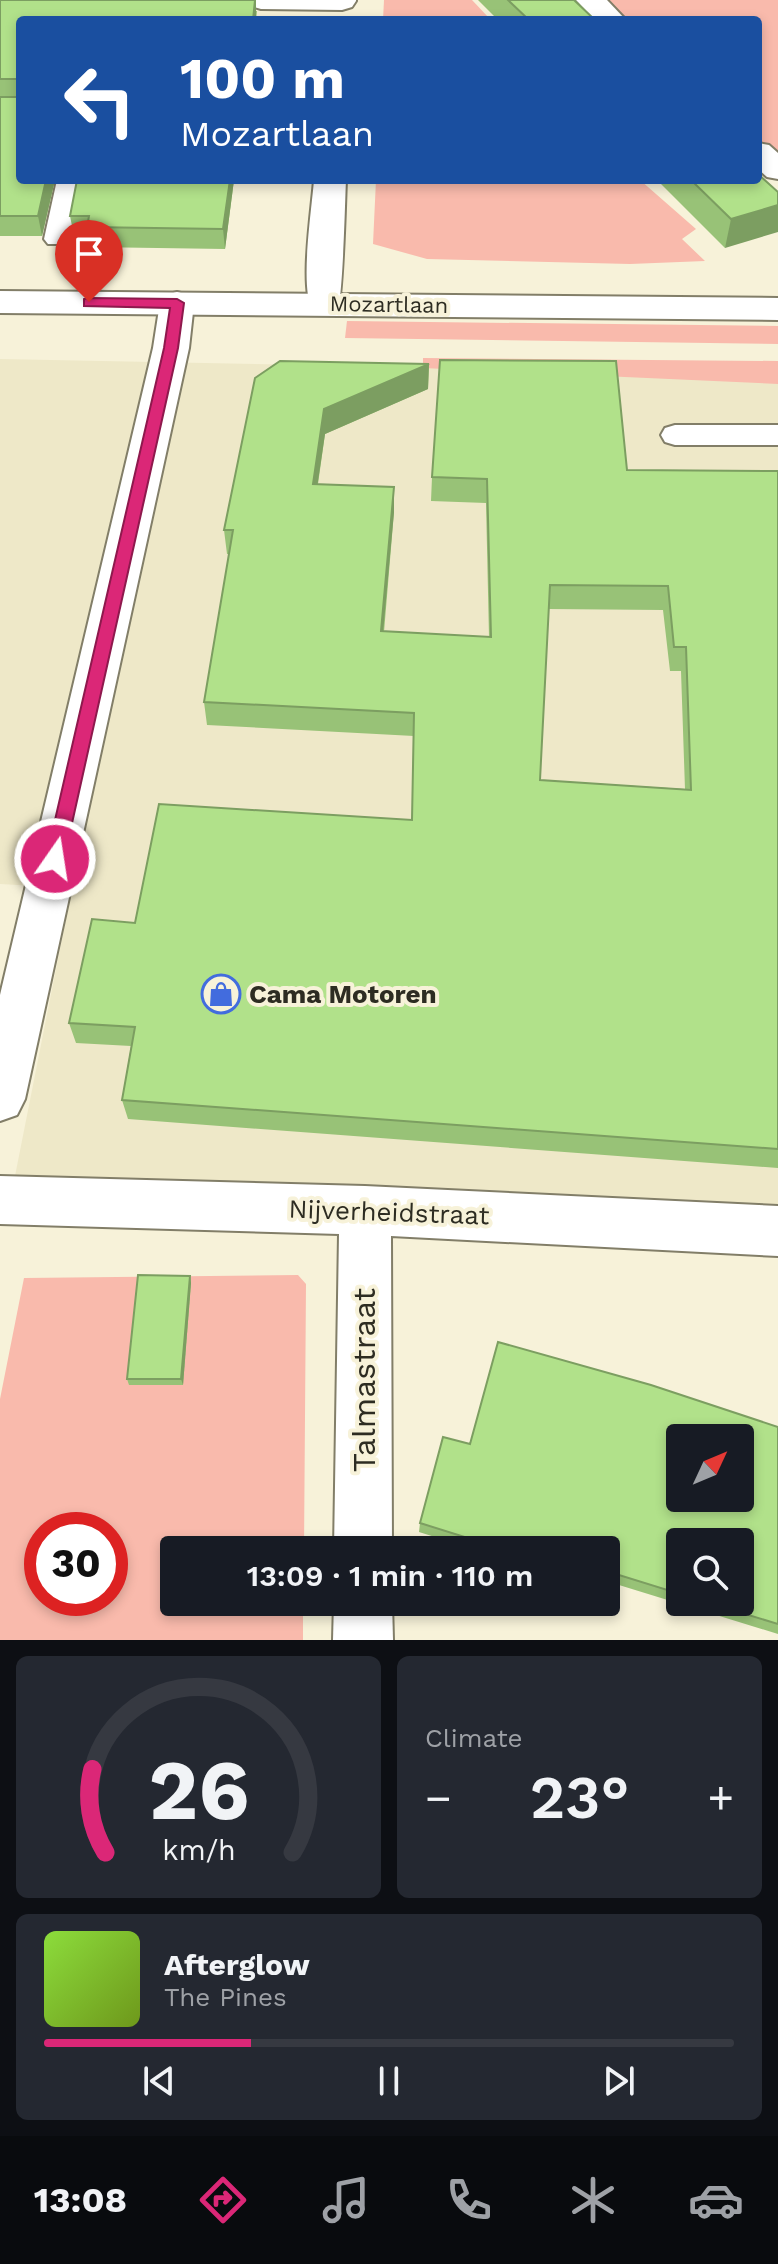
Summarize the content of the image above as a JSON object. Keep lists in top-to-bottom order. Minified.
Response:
{"streets":{"street":["Mozartlaan","Nijverheidstraat","Talmastraat"]},"crossings":[["Nijverheidstraat","Talmastraat"]],"places":{"shop":["Cama Motoren"]},"north":"top right","page":{"turn":["100 m","Mozartlaan"],"limit":"30","trip":"13:09 · 1 min · 110 m","tile":"Climate","heat":["−","23°","+"],"song":["Afterglow","The Pines"],"tabs":"13:08","gauge":["26","km/h"]}}
